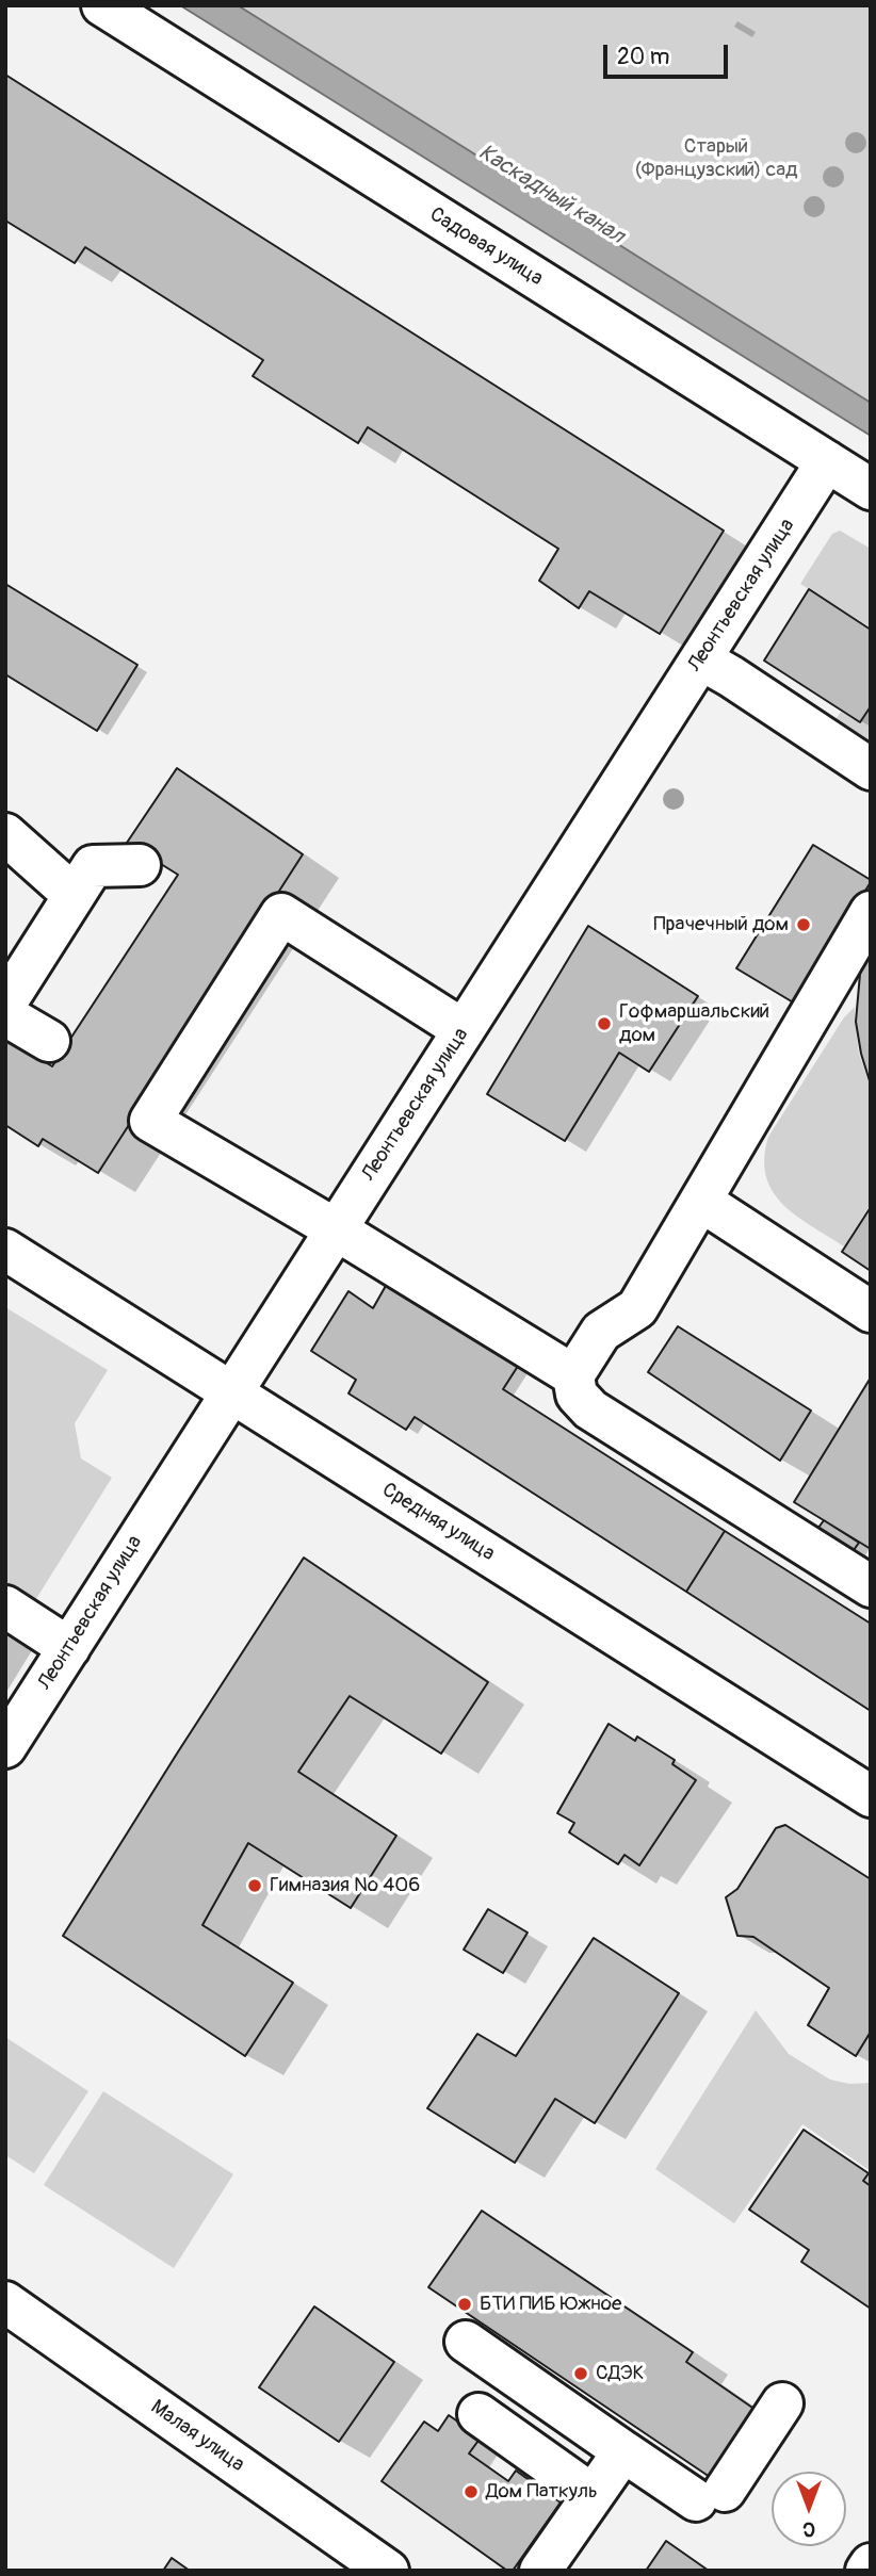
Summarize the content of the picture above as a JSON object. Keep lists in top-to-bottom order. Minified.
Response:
{"streets":{"street":["Садовая улица","Леонтьевская улица","Средняя улица","Малая улица"]},"crossings":[["Садовая улица","Леонтьевская улица"],["Леонтьевская улица","Средняя улица"]],"water":["Каскадный канал"],"parks":["Старый (Французский) сад"],"places":["Прачечный дом","Гофмаршальский дом","Гимназия № 406","БТИ ПИБ Южное","СДЭК","Дом Паткуль"],"scale_bar":"20 m","north":"bottom"}
